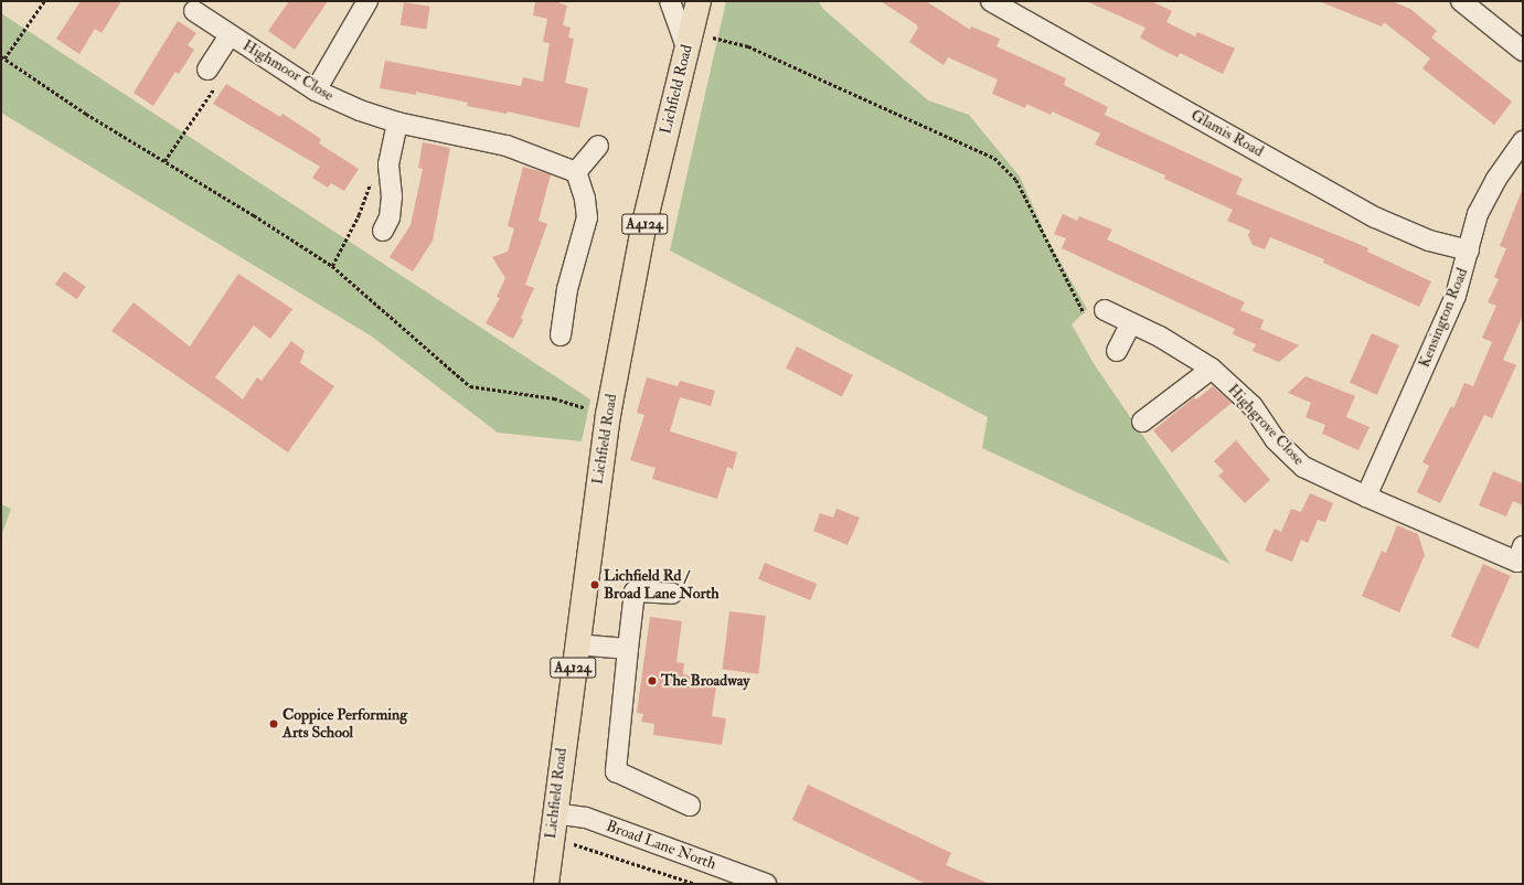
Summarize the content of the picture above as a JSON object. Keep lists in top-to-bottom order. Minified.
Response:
{"streets":{"main road":["Lichfield Road","A4124"],"street":["Highmoor Close","Glamis Road","Kensington Road","Highgrove Close","Broad Lane North"]},"crossings":[["Lichfield Road","Broad Lane North"],["Glamis Road","Kensington Road"],["Kensington Road","Highgrove Close"]],"places":["Lichfield Rd / Broad Lane North","The Broadway","Coppice Performing Arts School"]}
